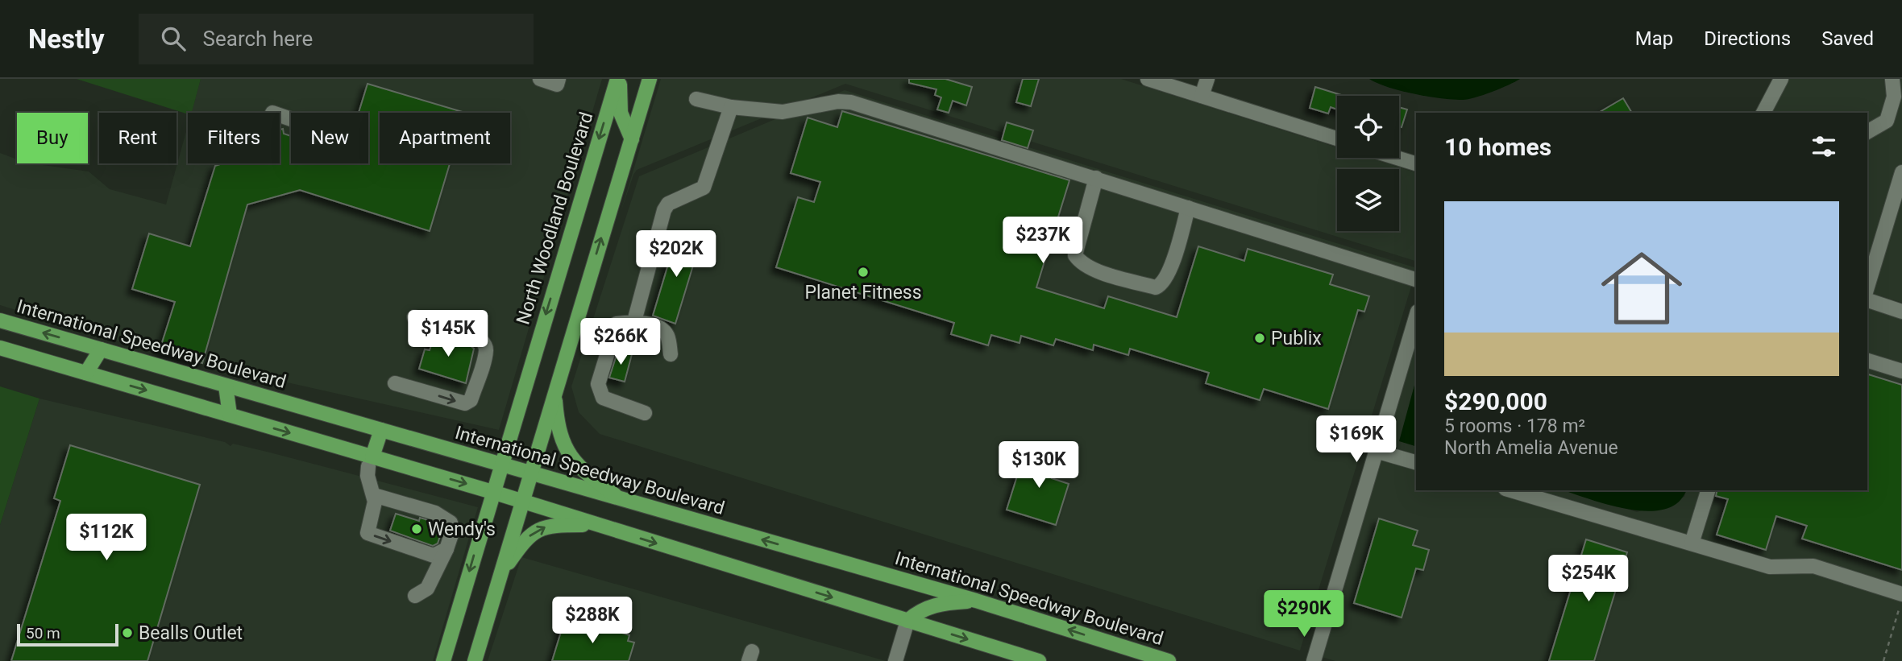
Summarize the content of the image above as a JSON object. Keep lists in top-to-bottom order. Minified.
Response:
{"streets":{"main road":["North Woodland Boulevard","International Speedway Boulevard"]},"crossings":[["North Woodland Boulevard","International Speedway Boulevard"]],"places":["Planet Fitness","Publix","Wendy's","Bealls Outlet"],"scale_bar":"50 m","page":{"header":"Nestly","search":"Search here","nav":["Map","Directions","Saved"],"chip":["Buy","Rent","Filters","New","Apartment"],"heading":"10 homes","list":[{"name":"$290,000","note":"5 rooms · 178 m² · North Amelia Avenue"}],"price":["$237K","$202K","$145K","$266K","$169K","$130K","$112K","$254K","$290K","$288K"],"scale":"50 m"}}
